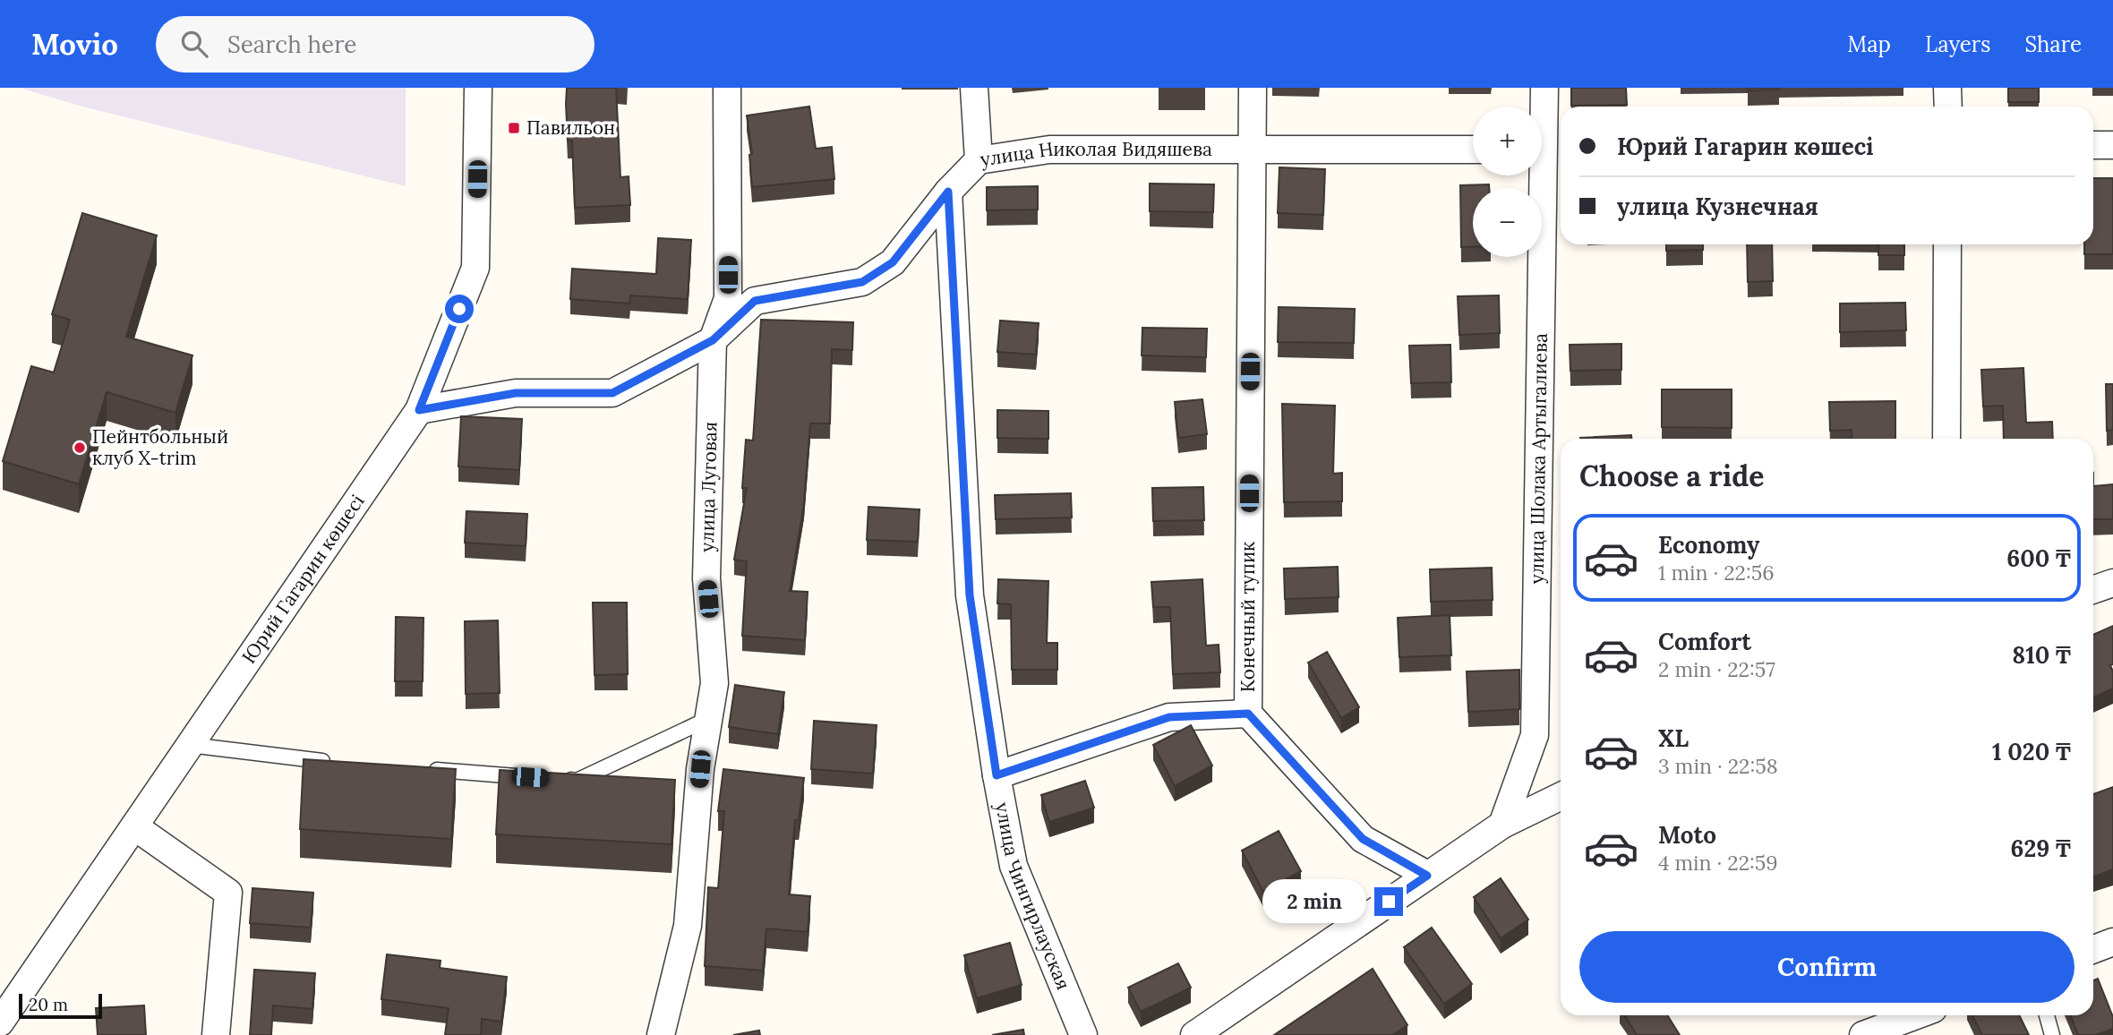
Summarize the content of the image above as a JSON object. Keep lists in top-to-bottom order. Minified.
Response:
{"streets":{"street":["улица Николая Видяшева","улица Шолака Артыгалиева","улица Луговая","Юрий Гагарин көшесі","Конечный тупик","улица Чингирлауская"]},"crossings":[["улица Николая Видяшева","улица Луговая"],["улица Николая Видяшева","Юрий Гагарин көшесі"],["улица Николая Видяшева","Конечный тупик"],["улица Николая Видяшева","улица Чингирлауская"]],"places":{"transit":["Павильон"],"other":["Пейнтбольный клуб X-trim"]},"scale_bar":"20 m","page":{"header":"Movio","search":"Search here","nav":["Map","Layers","Share"],"map_buttons":["+","−"],"banner":["Юрий Гагарин көшесі","улица Кузнечная"],"heading":"Choose a ride","list":[{"name":"Economy","note":"1 min · 22:56","value":"600 ₸"},{"name":"Comfort","note":"2 min · 22:57","value":"810 ₸"},{"name":"XL","note":"3 min · 22:58","value":"1 020 ₸"},{"name":"Moto","note":"4 min · 22:59","value":"629 ₸"}],"bubble":"2 min","buttons":"Confirm","scale":"20 m"}}
